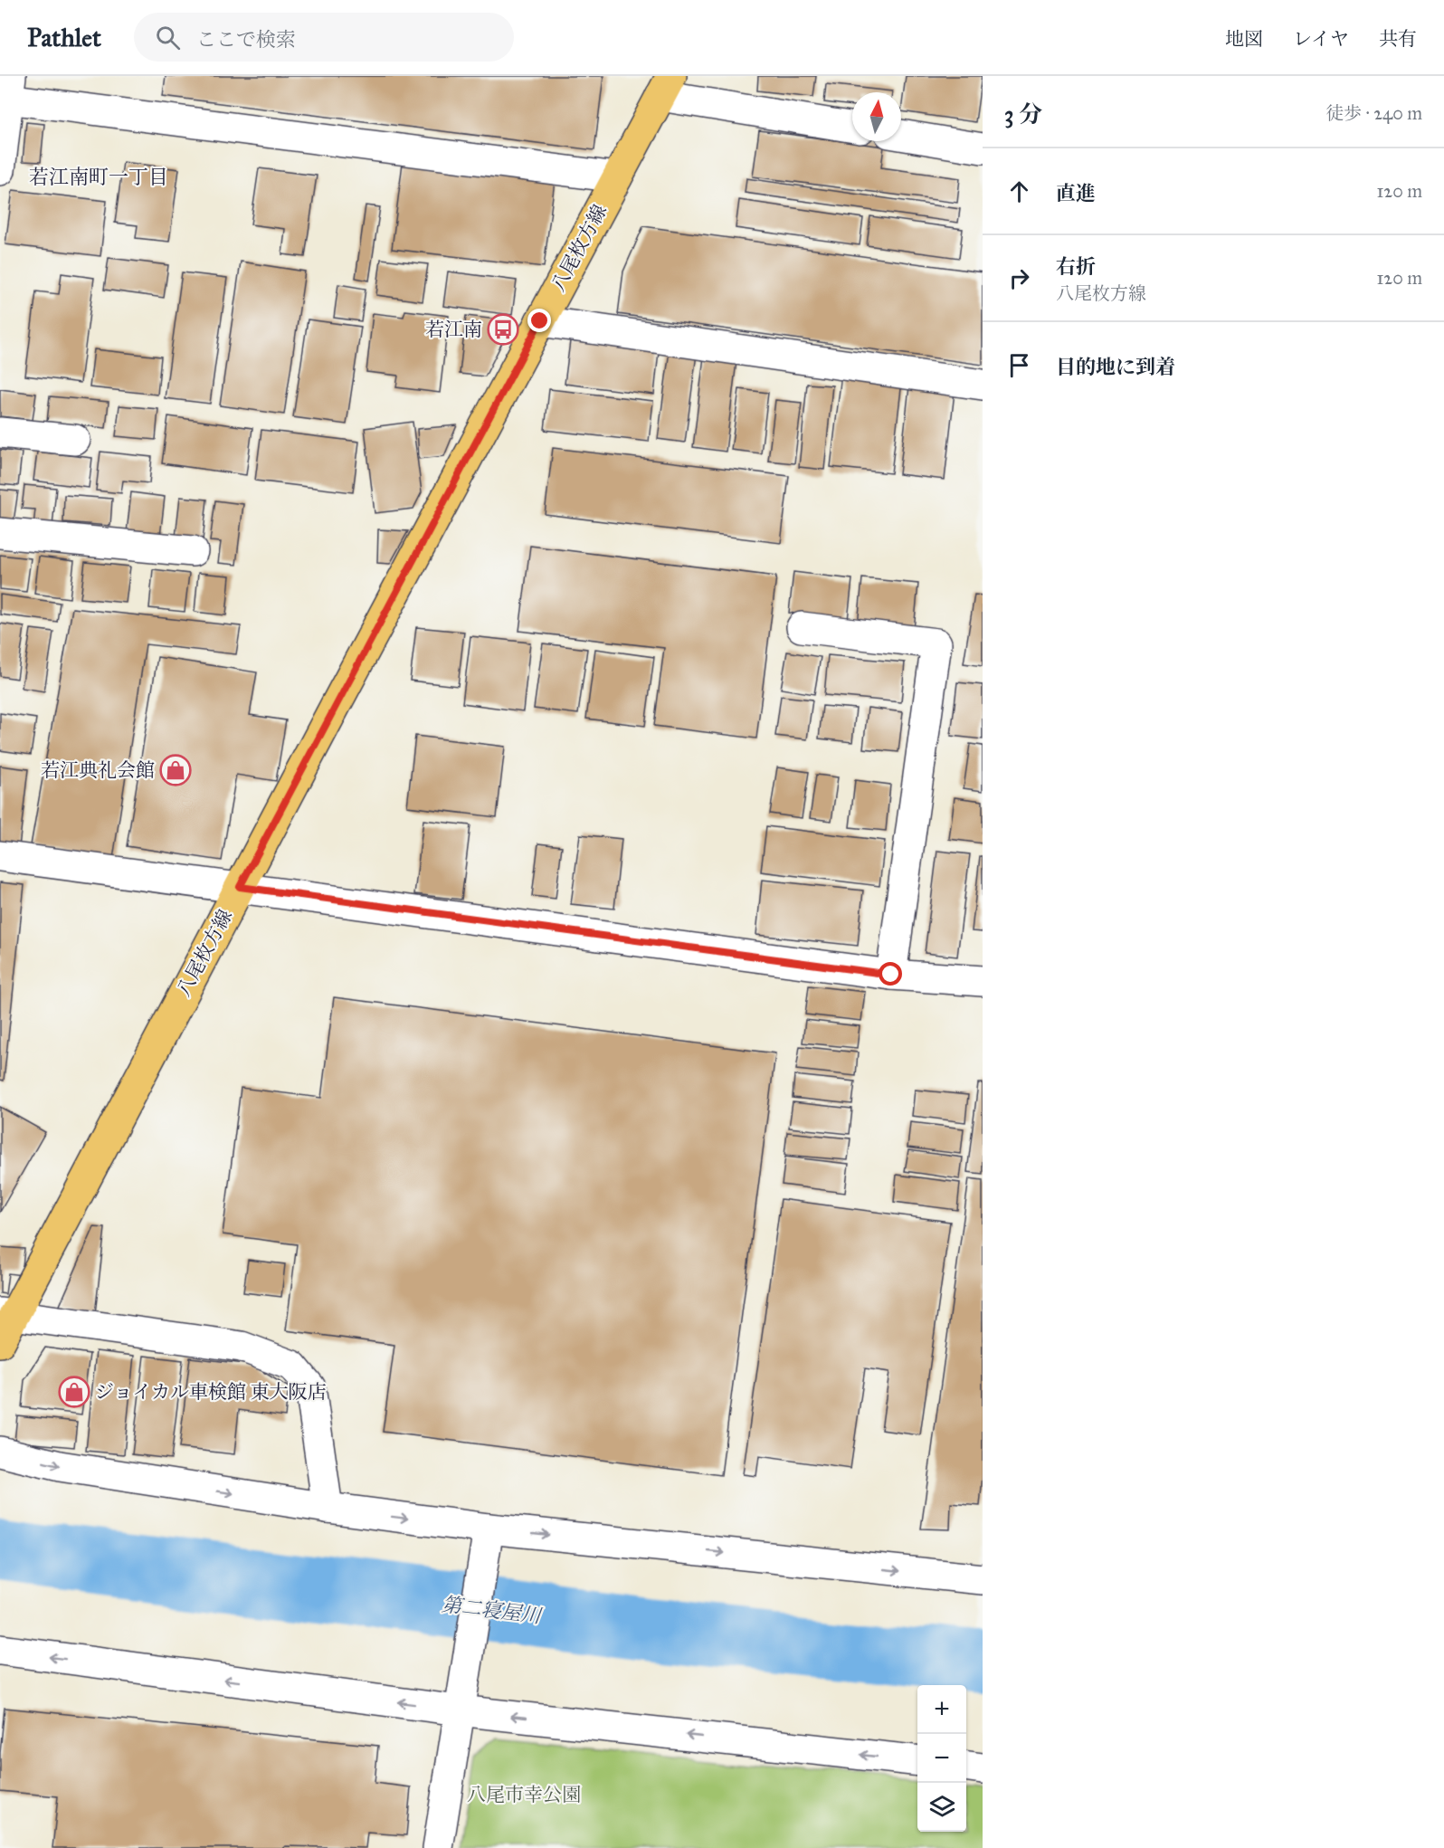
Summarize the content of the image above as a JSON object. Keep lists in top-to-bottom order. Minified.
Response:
{"streets":{"main road":["八尾枚方線"]},"districts":["若江南町一丁目"],"water":["第二寝屋川"],"parks":["八尾市幸公園"],"places":{"bus stop":["若江南"],"shop":["若江典礼会館","ジョイカル車検館 東大阪店"]},"north":"top","page":{"header":"Pathlet","search":"ここで検索","nav":["地図","レイヤ","共有"],"heading":["3 分","徒歩 · 240 m"],"list":[["直進","120 m"],["右折","八尾枚方線","120 m"],"目的地に到着"],"map_buttons":["+","−"]}}
